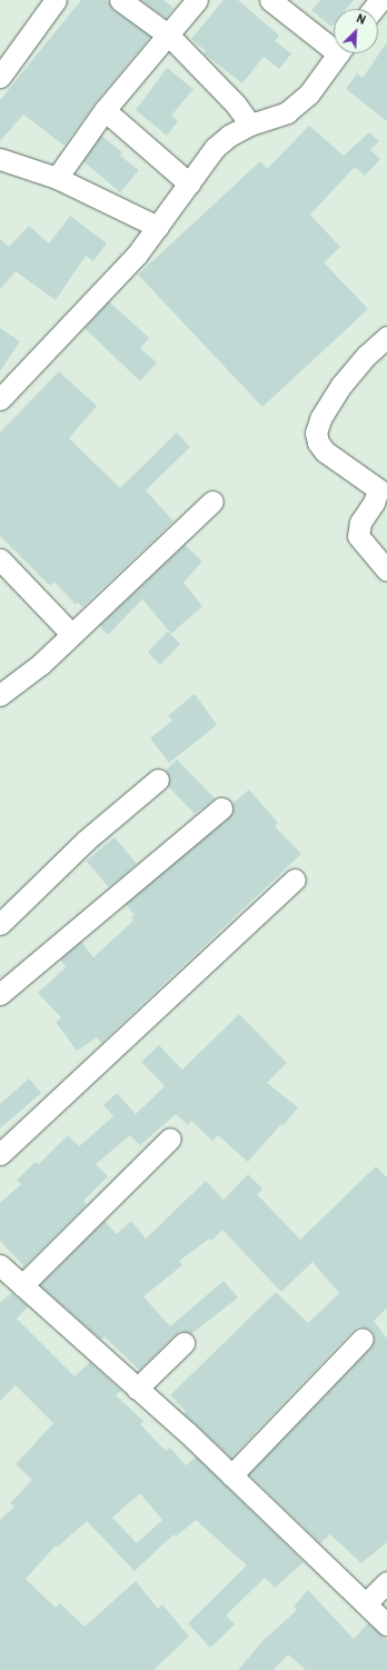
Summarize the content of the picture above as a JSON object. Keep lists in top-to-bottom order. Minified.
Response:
{"north":"top right"}
